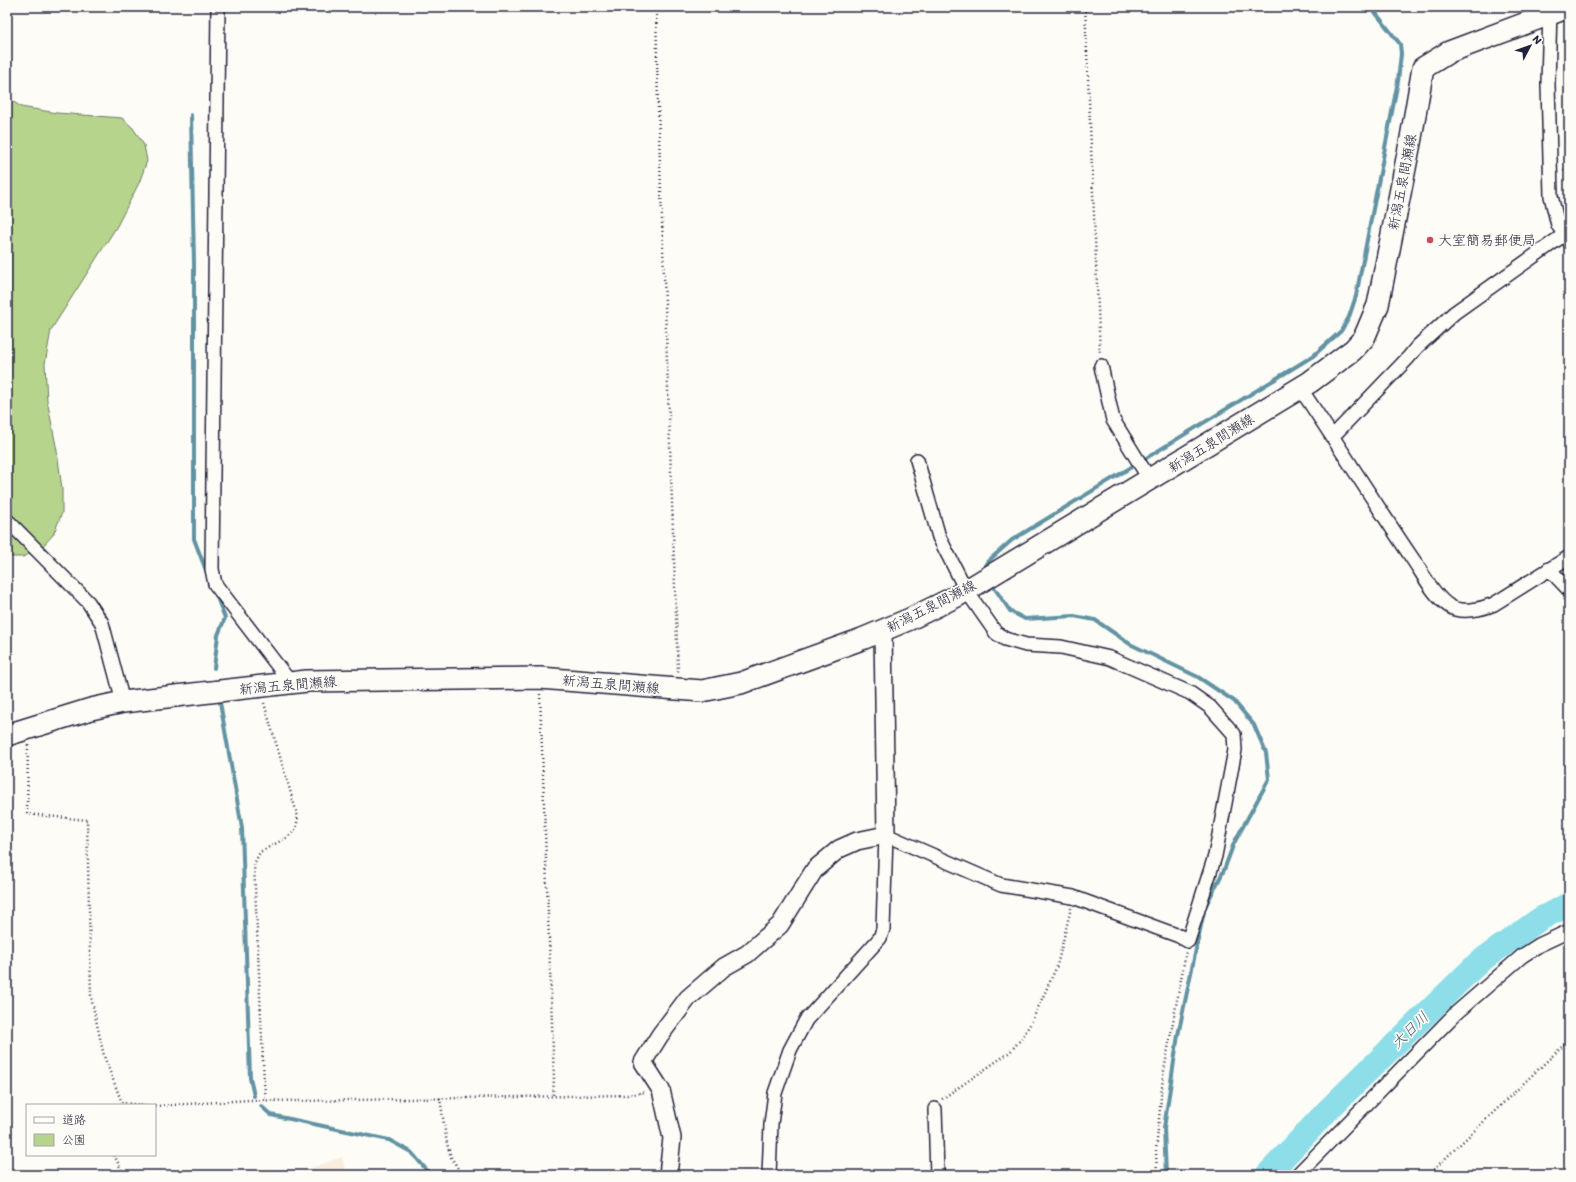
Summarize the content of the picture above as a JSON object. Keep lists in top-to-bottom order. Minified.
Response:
{"streets":{"main road":["新潟五泉間瀬線"]},"water":["大日川"],"places":["大室簡易郵便局"],"legend":["道路","公園"],"north":"top right"}
